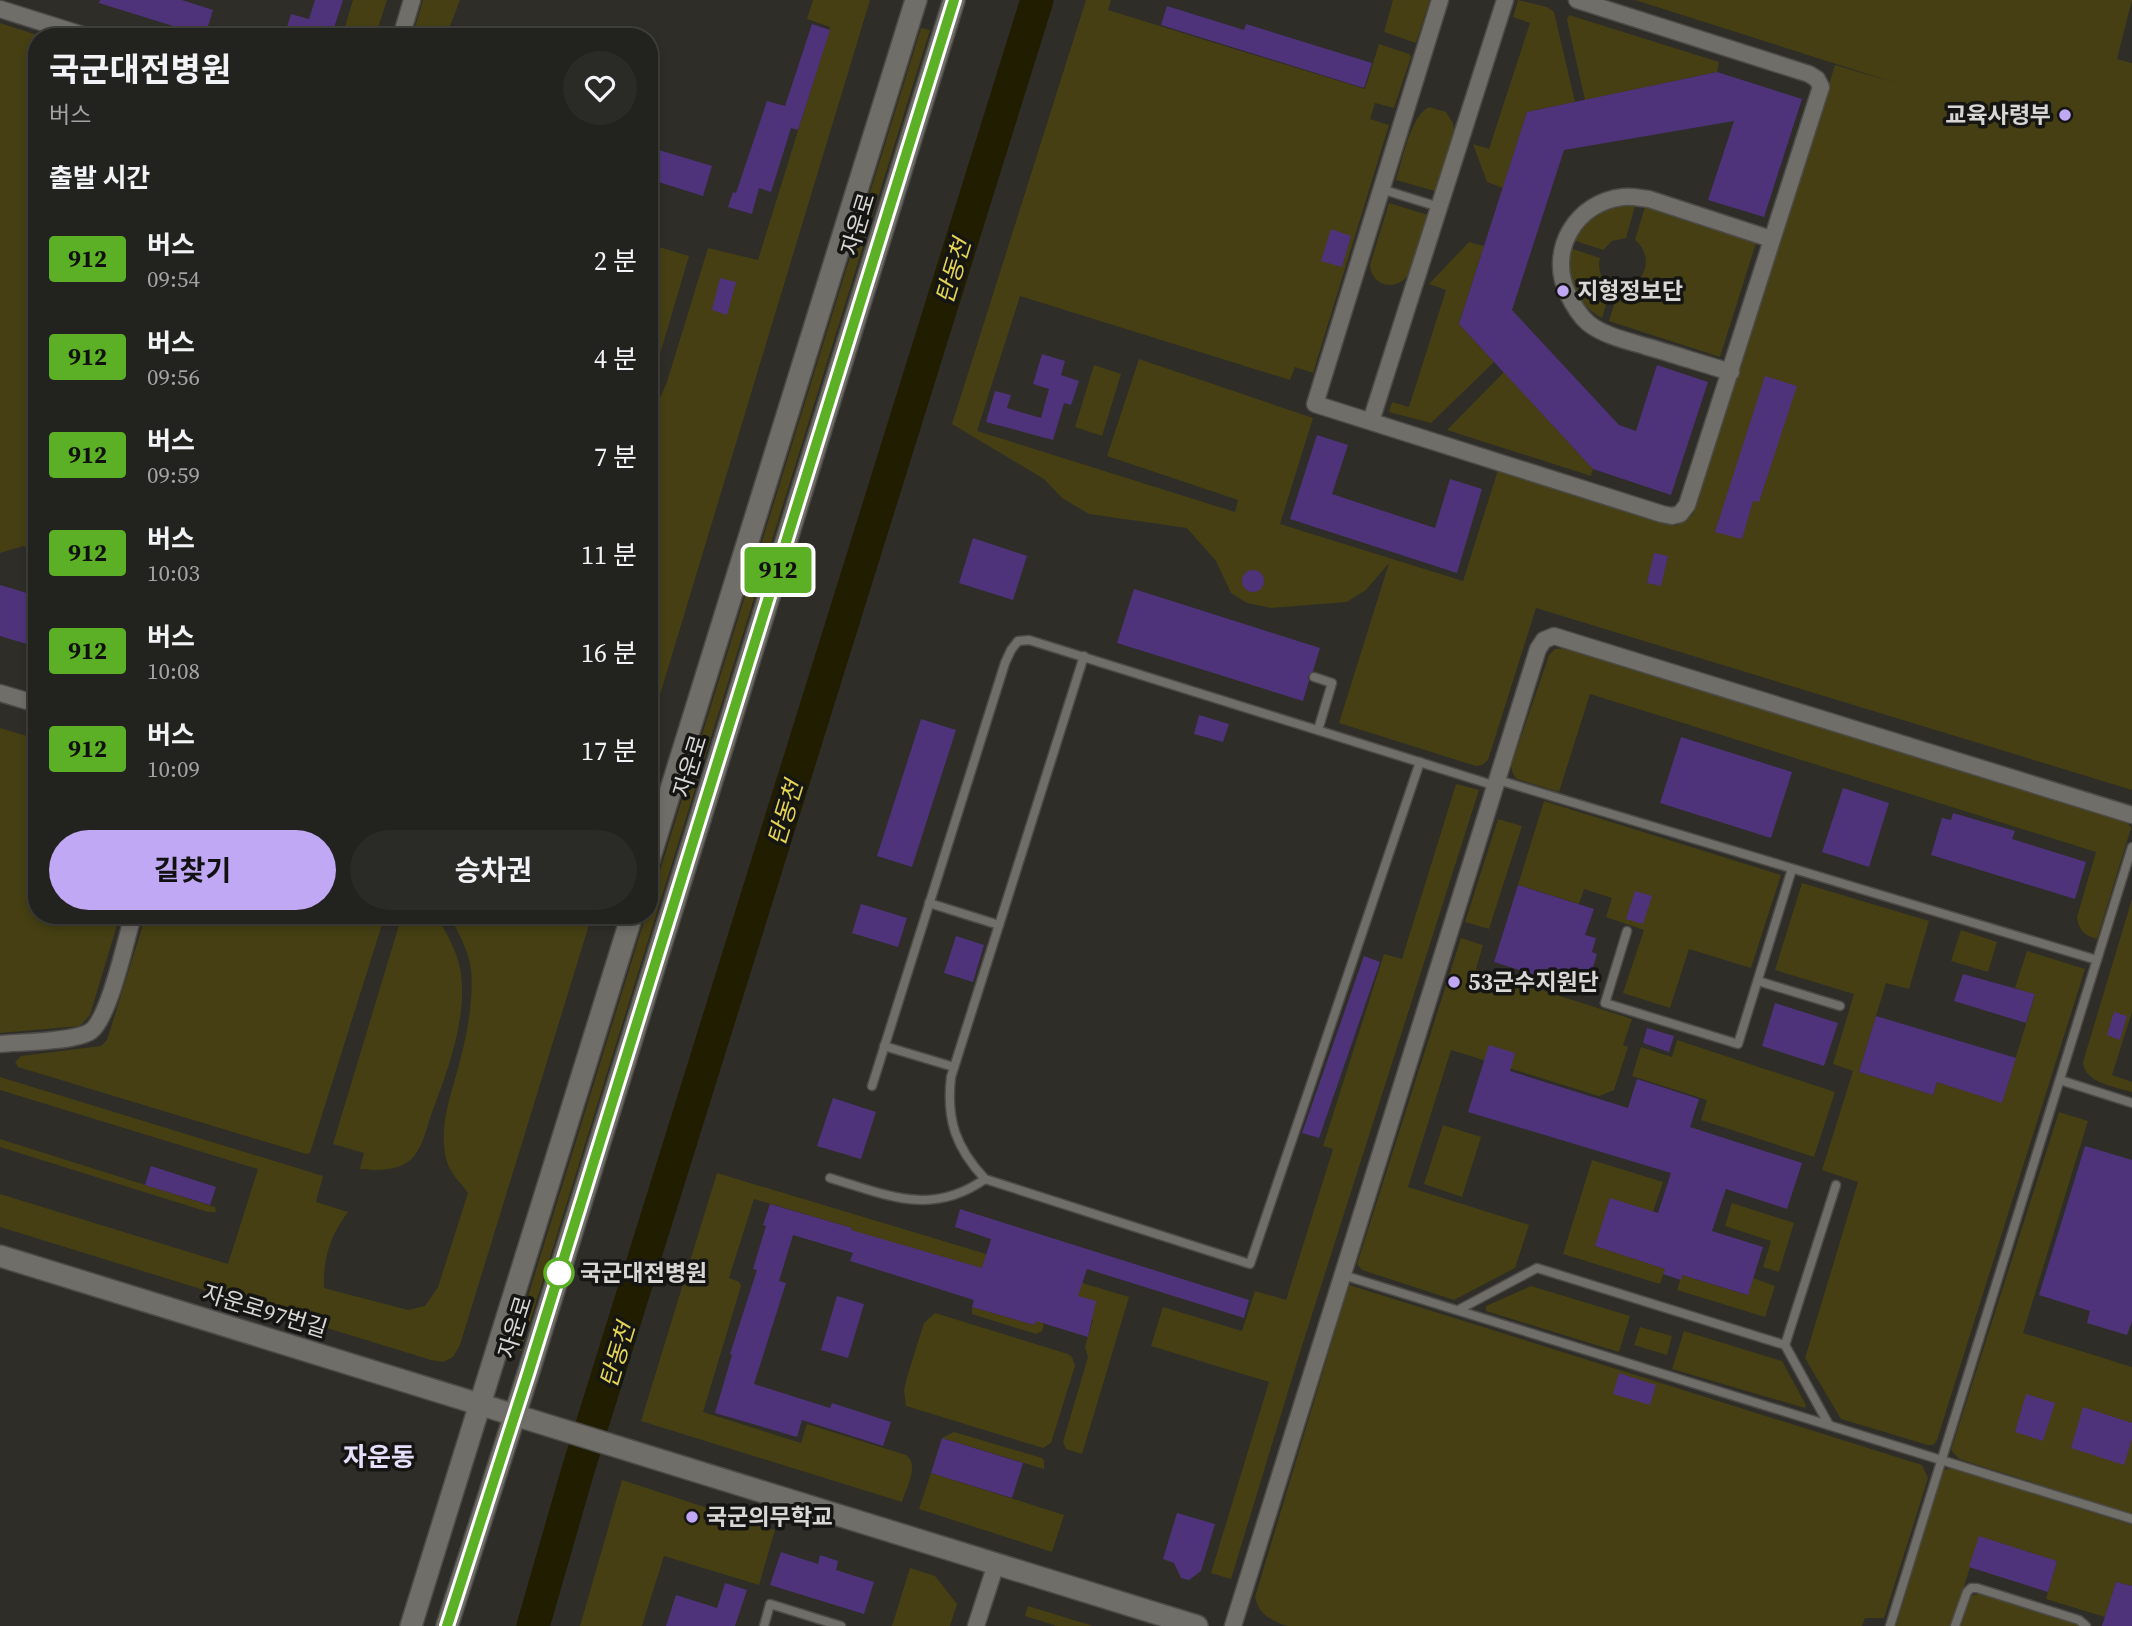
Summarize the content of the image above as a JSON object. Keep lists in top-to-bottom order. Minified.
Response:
{"streets":{"street":["자운로","자운로97번길"]},"crossings":[["자운로","자운로97번길"]],"districts":["자운동"],"water":["탄동천"],"places":["교육사령부","지형정보단","53군수지원단","국군대전병원","국군의무학교"],"lines":["bus line 912"],"page":{"on_map":"912","heading":[["국군대전병원","버스"],"출발 시간"],"list":[{"mark":"912","name":"버스","note":"09:54","value":"2 분"},{"mark":"912","name":"버스","note":"09:56","value":"4 분"},{"mark":"912","name":"버스","note":"09:59","value":"7 분"},{"mark":"912","name":"버스","note":"10:03","value":"11 분"},{"mark":"912","name":"버스","note":"10:08","value":"16 분"},{"mark":"912","name":"버스","note":"10:09","value":"17 분"}],"buttons":["길찾기","승차권"]}}
